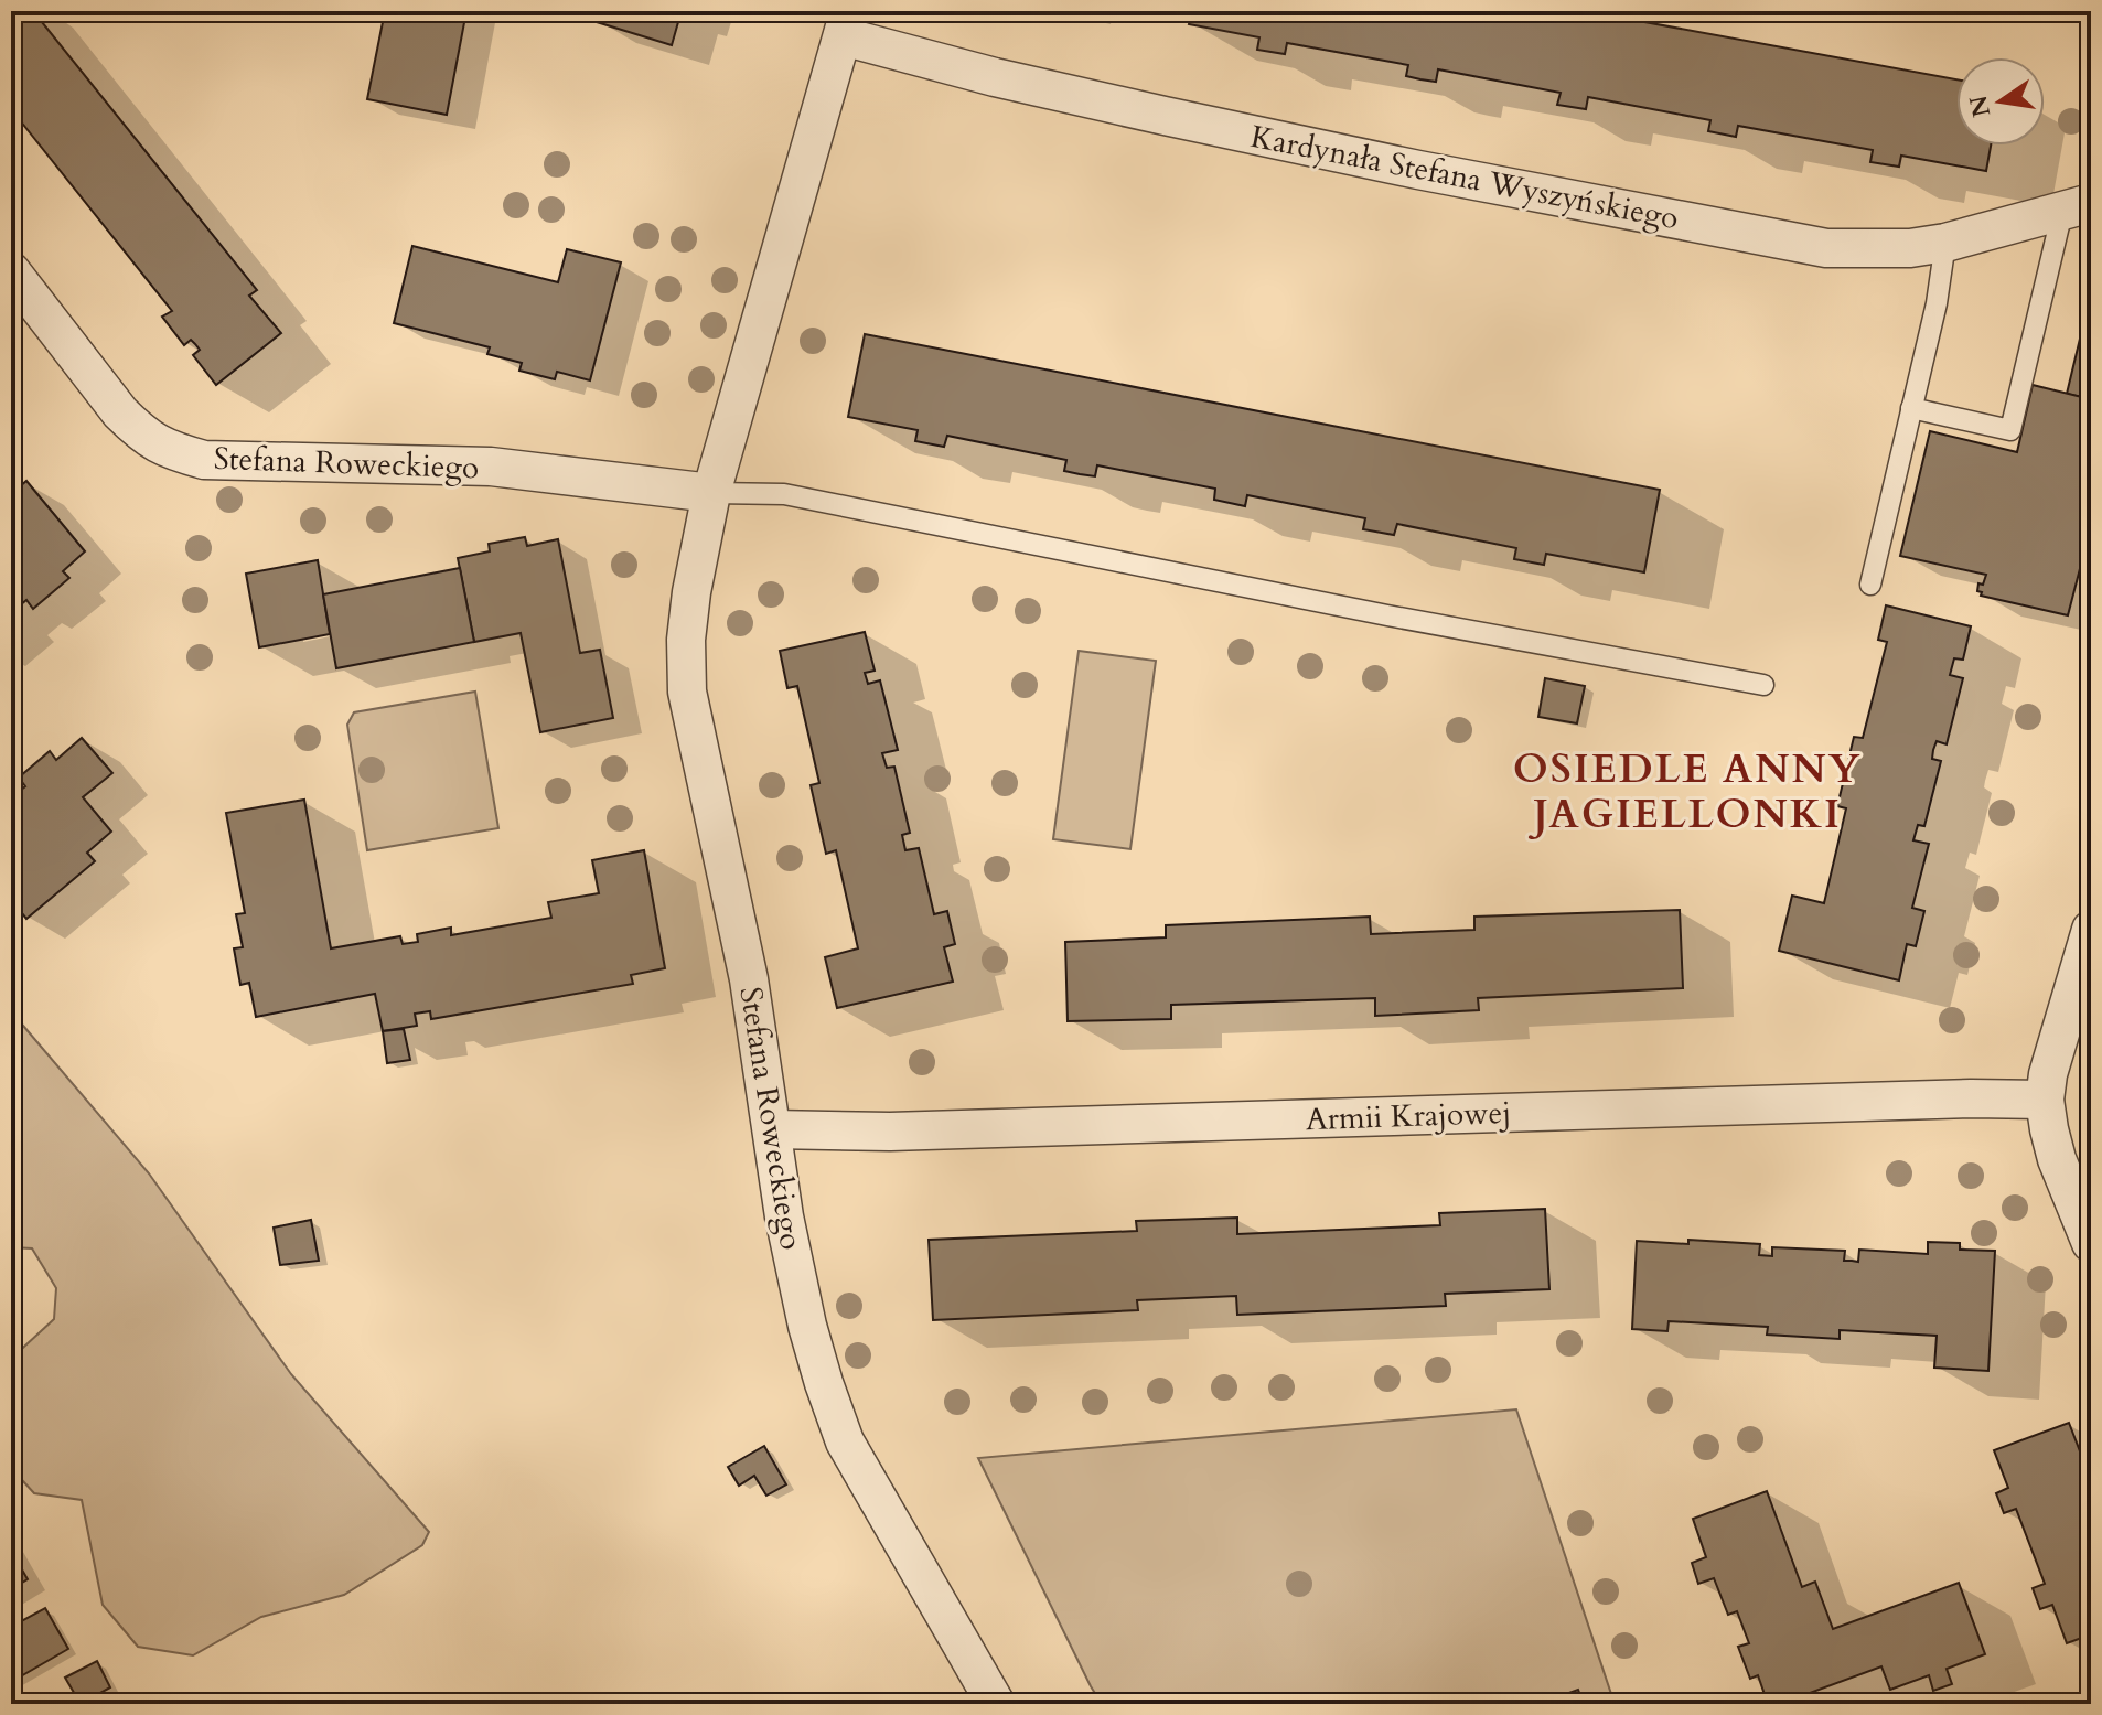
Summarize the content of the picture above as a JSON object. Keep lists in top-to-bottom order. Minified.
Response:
{"streets":{"street":["Kardynała Stefana Wyszyńskiego","Stefana Roweckiego","Armii Krajowej"]},"crossings":[["Kardynała Stefana Wyszyńskiego","Stefana Roweckiego"],["Stefana Roweckiego","Armii Krajowej"]],"districts":["OSIEDLE ANNY JAGIELLONKI"],"north":"left"}
